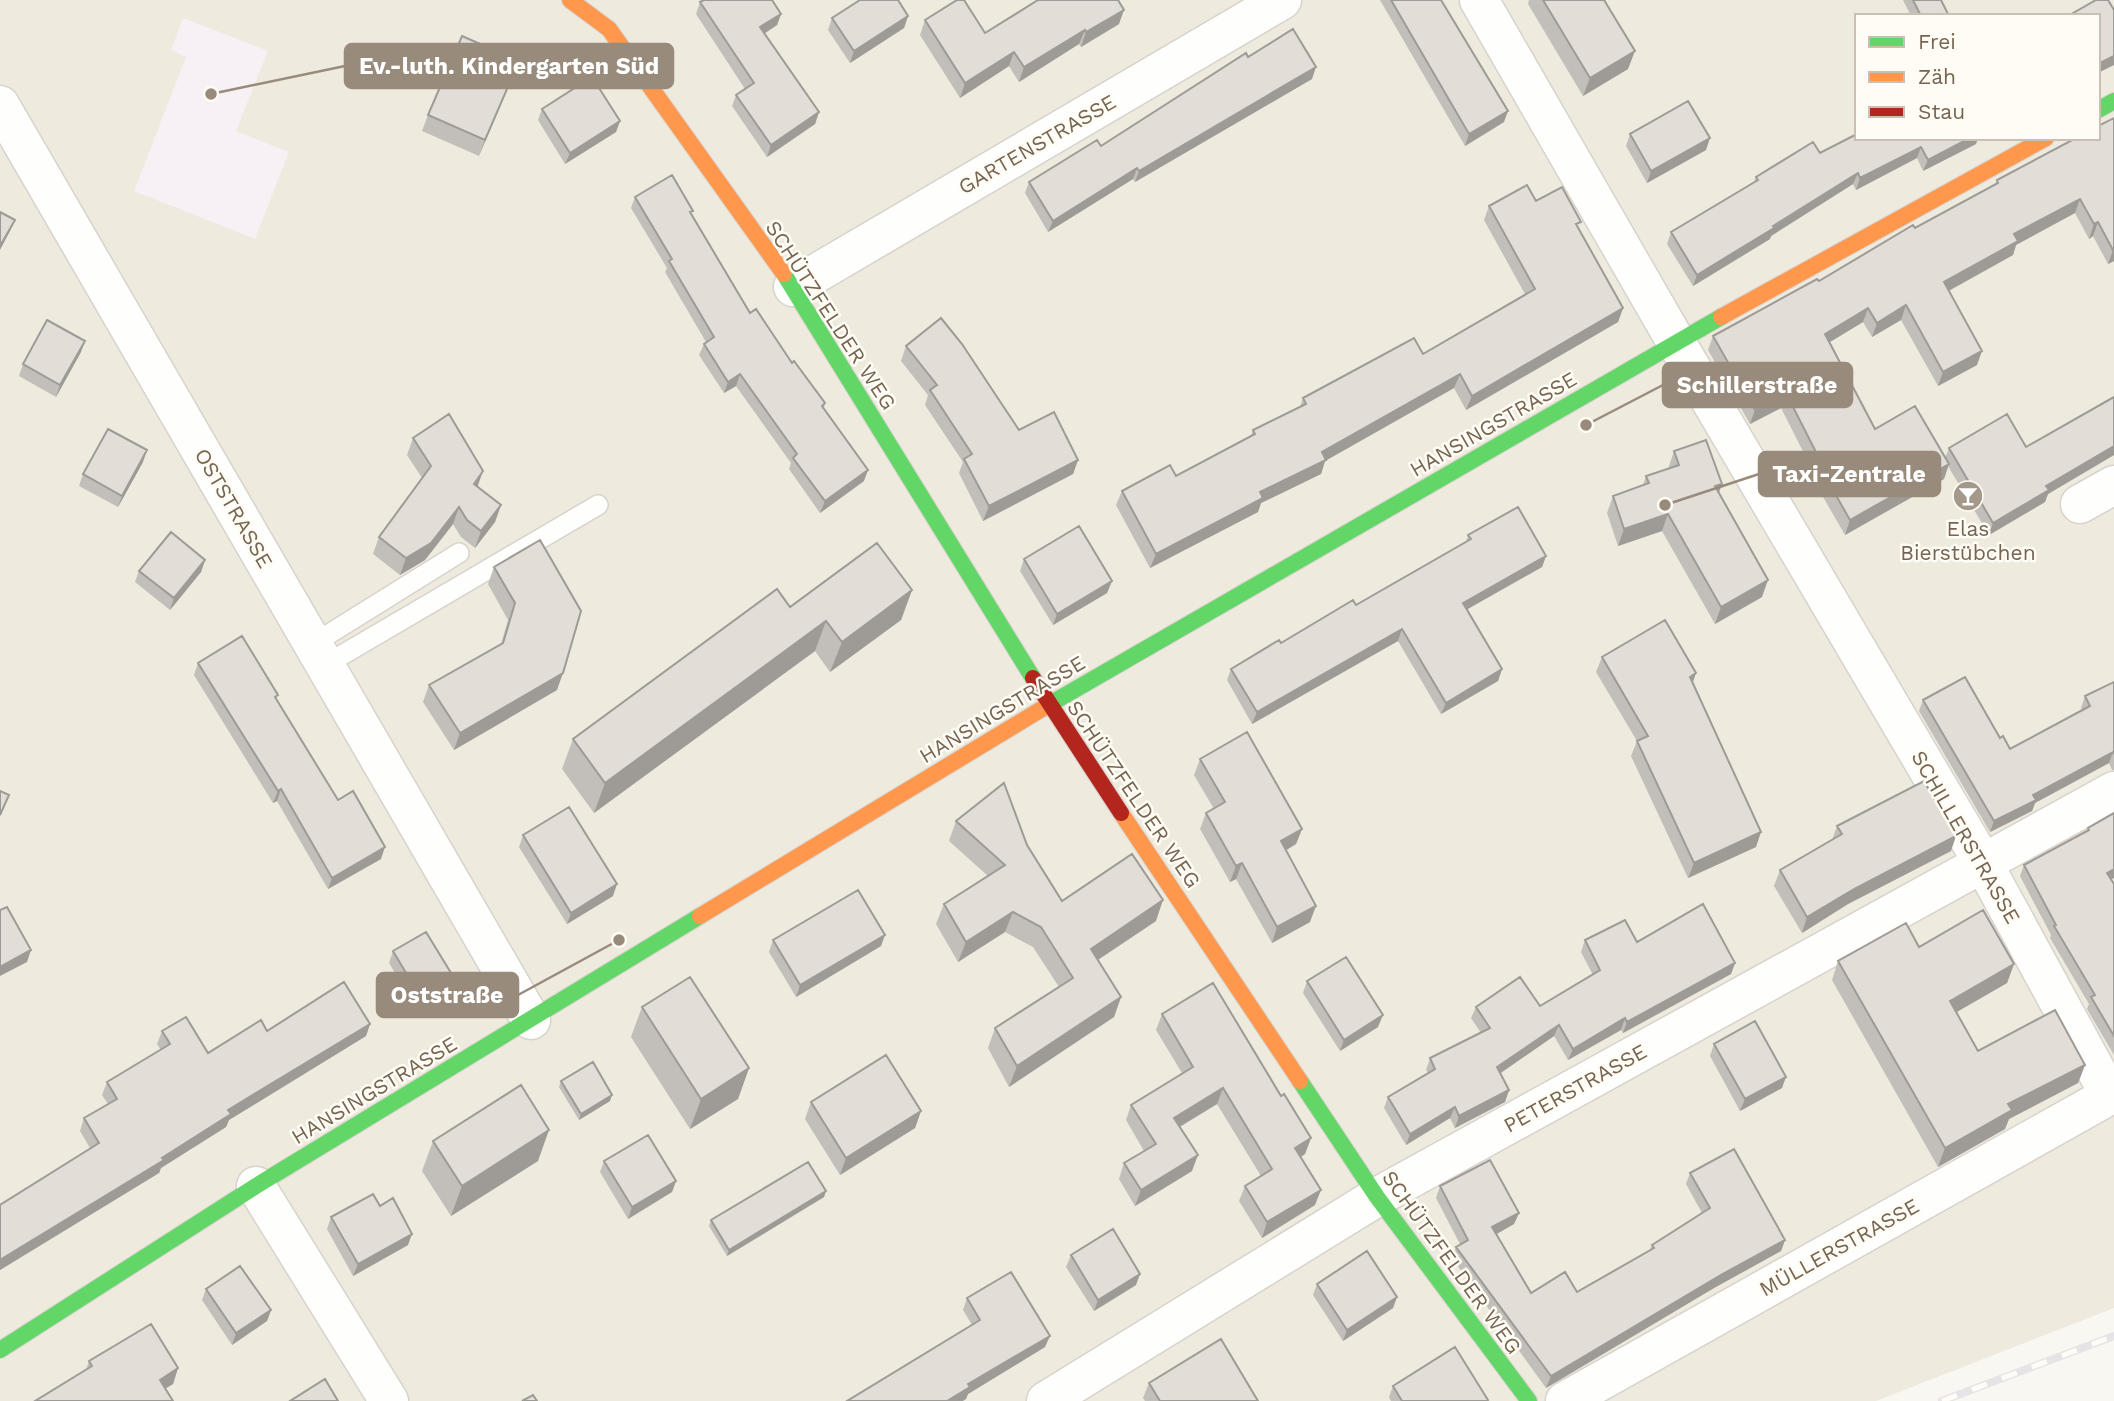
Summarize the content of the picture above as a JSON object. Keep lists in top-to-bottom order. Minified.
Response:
{"streets":{"street":["GARTENSTRASSE","SCHÜTZFELDER WEG","HANSINGSTRASSE","OSTSTRASSE","SCHILLERSTRASSE","PETERSTRASSE","MÜLLERSTRASSE"]},"crossings":[["GARTENSTRASSE","SCHÜTZFELDER WEG"],["SCHÜTZFELDER WEG","HANSINGSTRASSE"],["SCHÜTZFELDER WEG","PETERSTRASSE"],["HANSINGSTRASSE","OSTSTRASSE"],["HANSINGSTRASSE","SCHILLERSTRASSE"],["SCHILLERSTRASSE","PETERSTRASSE"],["SCHILLERSTRASSE","MÜLLERSTRASSE"]],"places":{"other":["Ev.-luth. Kindergarten Süd","Schillerstraße","Taxi-Zentrale","Oststraße"],"bar":["Elas Bierstübchen"]},"legend":["Frei","Zäh","Stau"]}
